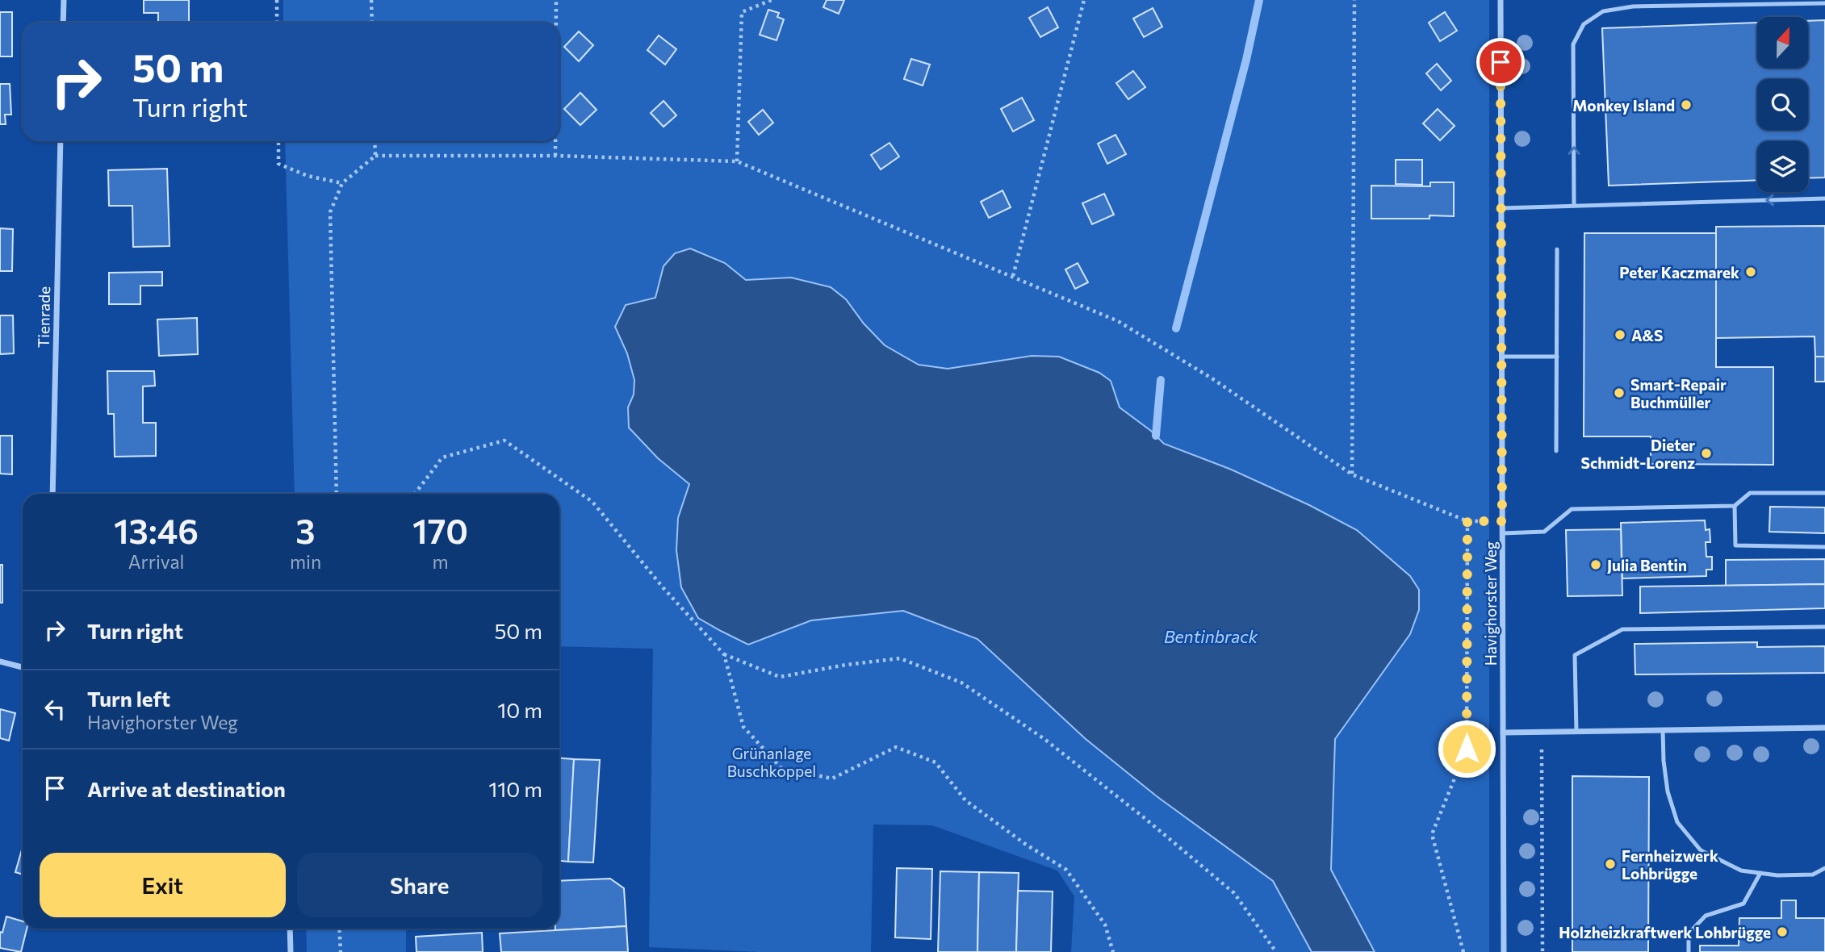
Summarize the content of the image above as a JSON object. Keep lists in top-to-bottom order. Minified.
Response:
{"streets":{"street":["Tienrade","Havighorster Weg"]},"water":["Bentinbrack"],"parks":["Grünanlage Buschkoppel"],"places":["Monkey Island","Peter Kaczmarek","A&S","Smart-Repair Buchmüller","Dieter Schmidt-Lorenz","Julia Bentin","Fernheizwerk Lohbrügge","Holzheizkraftwerk Lohbrügge"],"north":"top","page":{"turn":["50 m","Turn right"],"eta":["13:46","Arrival","3","min","170","m"],"list":[{"name":"Turn right","value":"50 m"},{"name":"Turn left","note":"Havighorster Weg","value":"10 m"},{"name":"Arrive at destination","value":"110 m"}],"buttons":["Exit","Share"]}}
